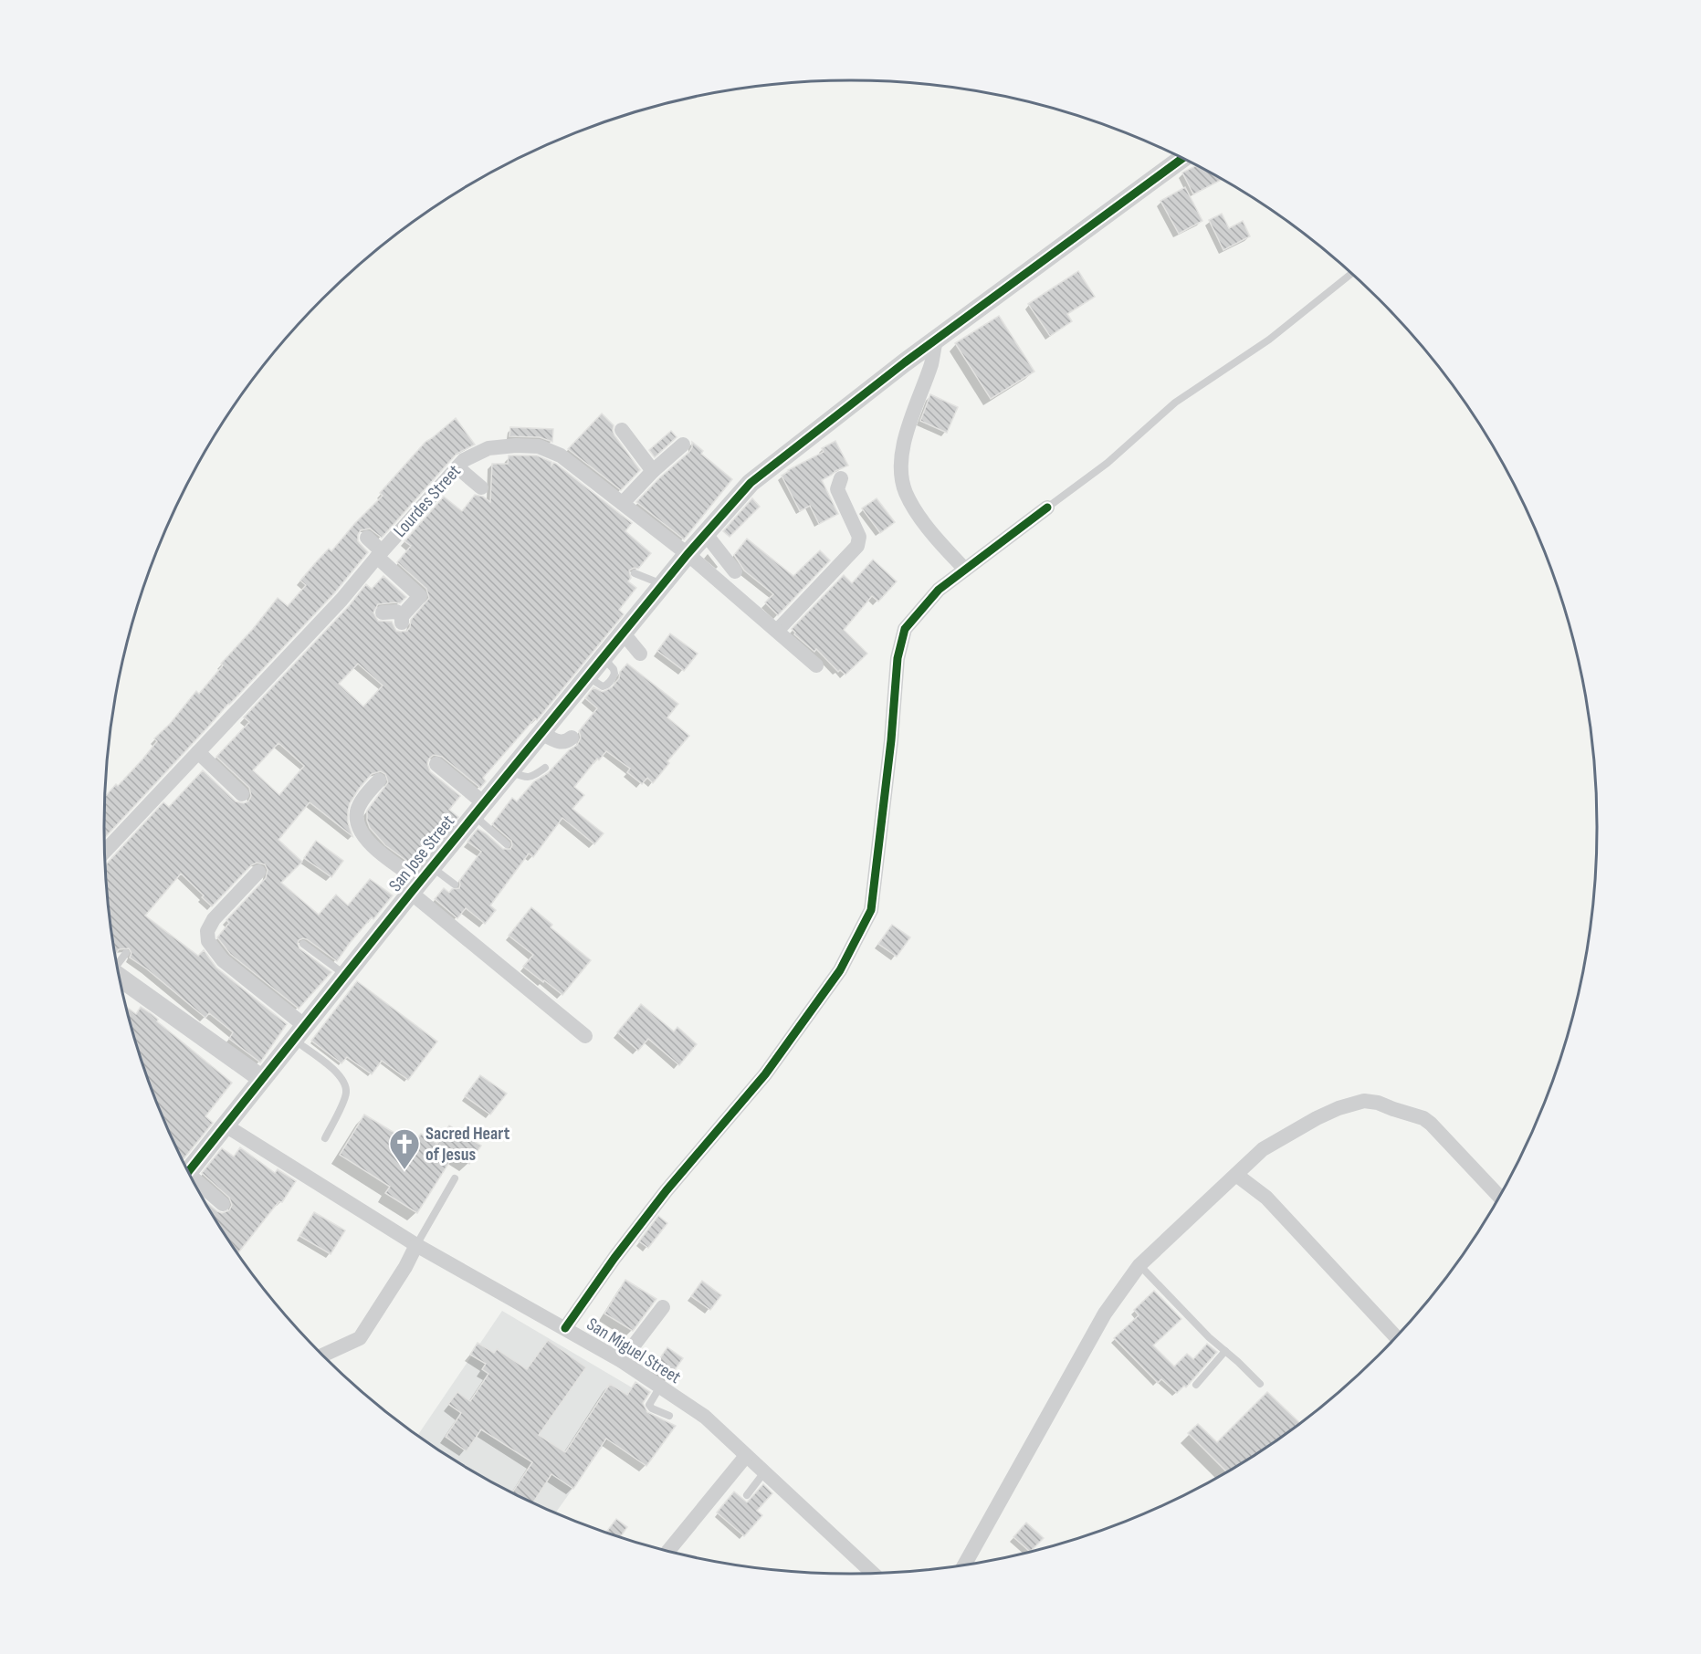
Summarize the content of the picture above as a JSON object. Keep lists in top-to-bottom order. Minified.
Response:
{"streets":{"street":["Lourdes Street","San Jose Street","San Miguel Street"]},"crossings":[["Lourdes Street","San Jose Street"],["San Jose Street","San Miguel Street"]],"places":{"church":["Sacred Heart of Jesus"]}}
